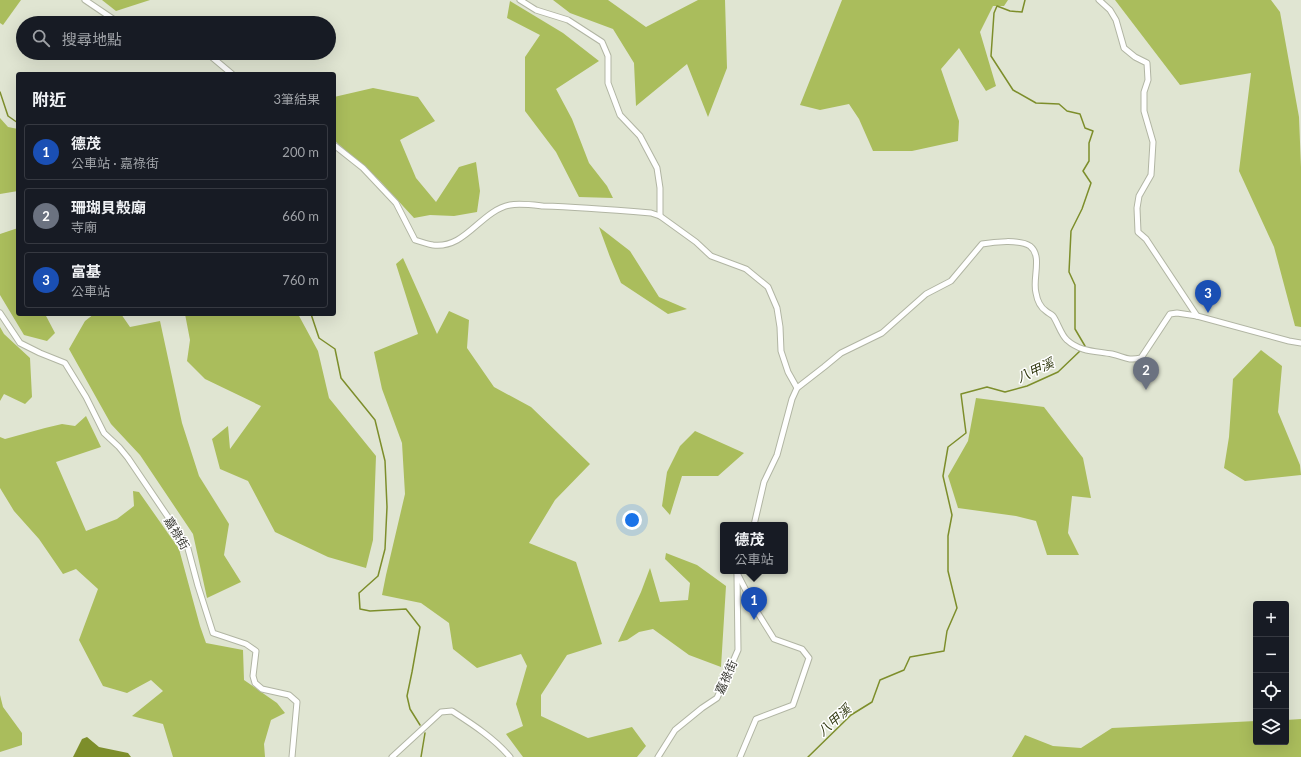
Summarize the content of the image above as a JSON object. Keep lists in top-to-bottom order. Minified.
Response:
{"streets":{"street":["嘉祿街"]},"water":["八甲溪"],"page":{"search":"搜尋地點","heading":["附近","3筆結果"],"list":[{"mark":"1","name":"德茂","note":"公車站 · 嘉祿街","value":"200 m"},{"mark":"2","name":"珊瑚貝殼廟","note":"寺廟","value":"660 m"},{"mark":"3","name":"富基","note":"公車站","value":"760 m"}],"pins":["3","2","1"],"popup":["德茂","公車站"],"map_buttons":["+","−"]}}
